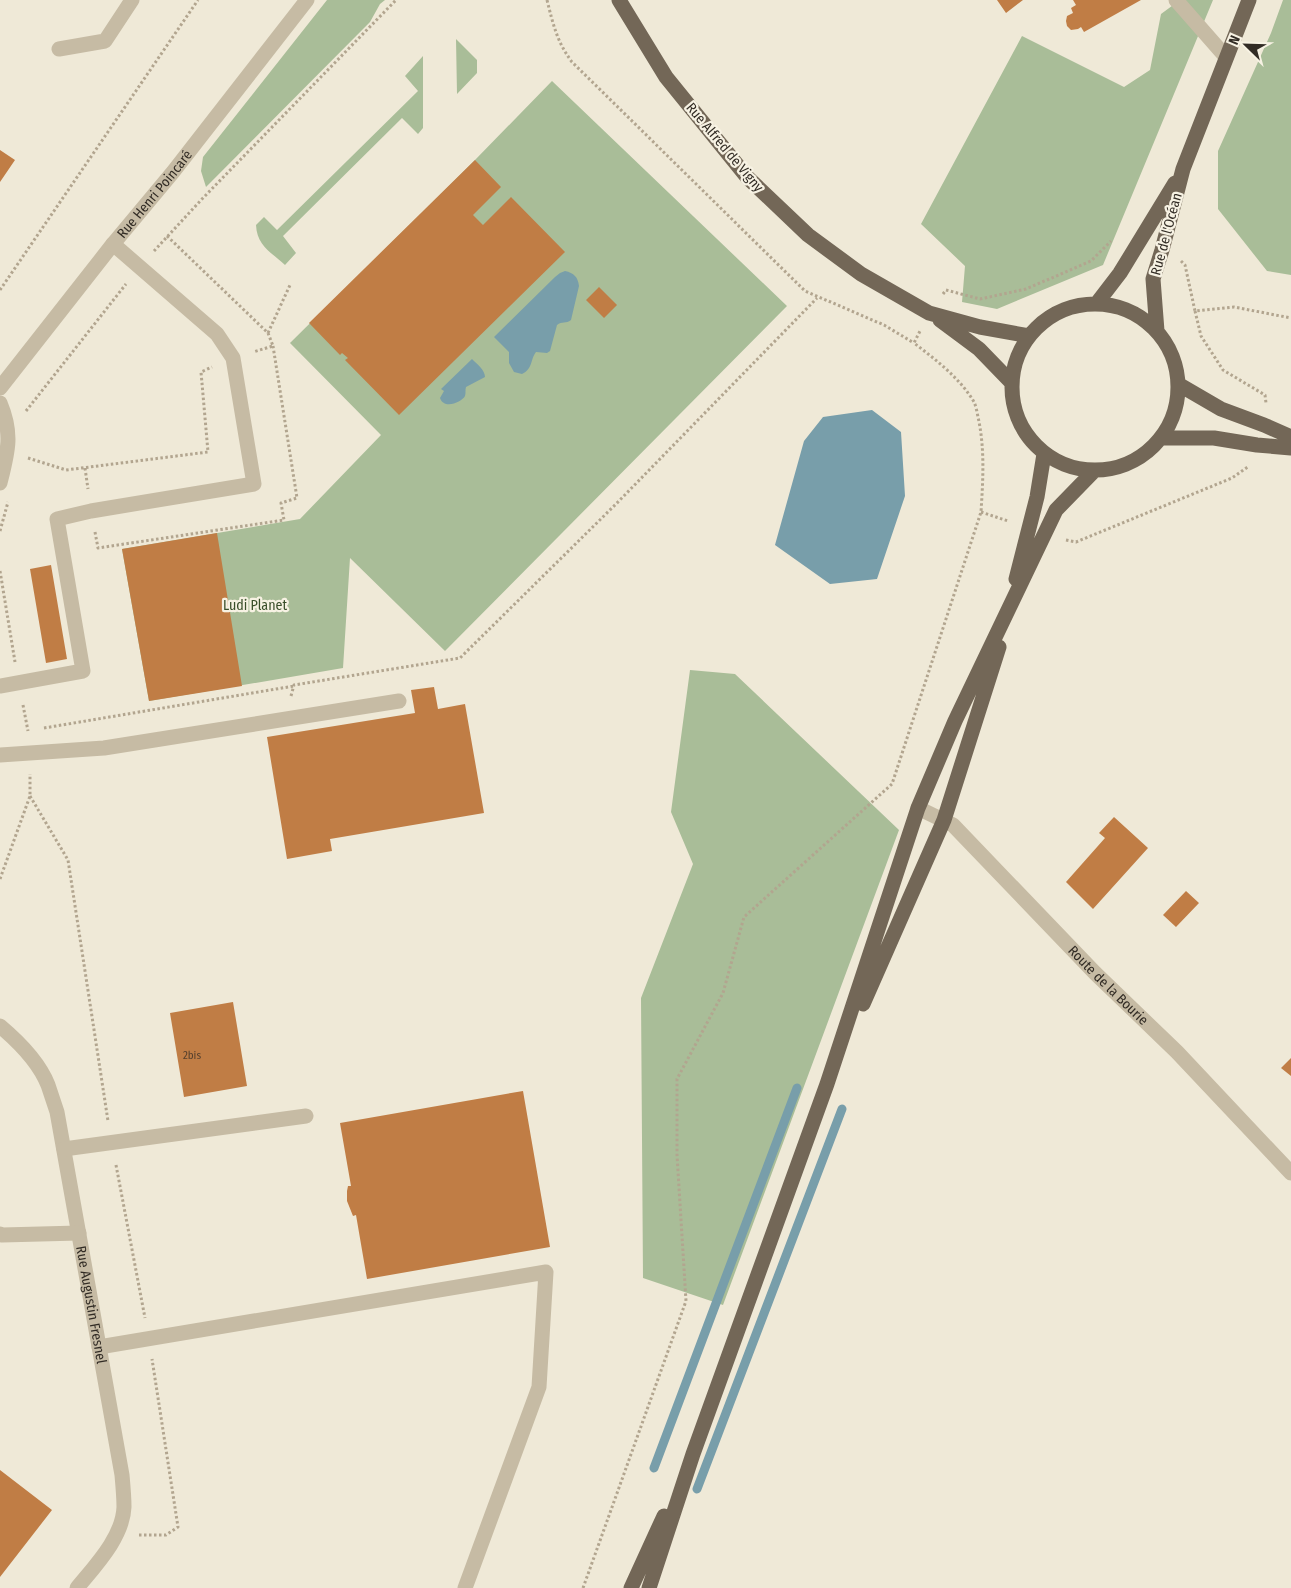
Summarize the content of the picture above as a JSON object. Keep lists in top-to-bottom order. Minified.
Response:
{"streets":{"main road":["Rue Alfred de Vigny","Rue de l'Océan"],"street":["Rue Henri Poincaré","Route de la Bourie","Rue Augustin Fresnel"]},"crossings":[["Rue Alfred de Vigny","Rue de l'Océan"]],"parks":["Ludi Planet"],"house_numbers":["2bis"],"north":"top left"}
